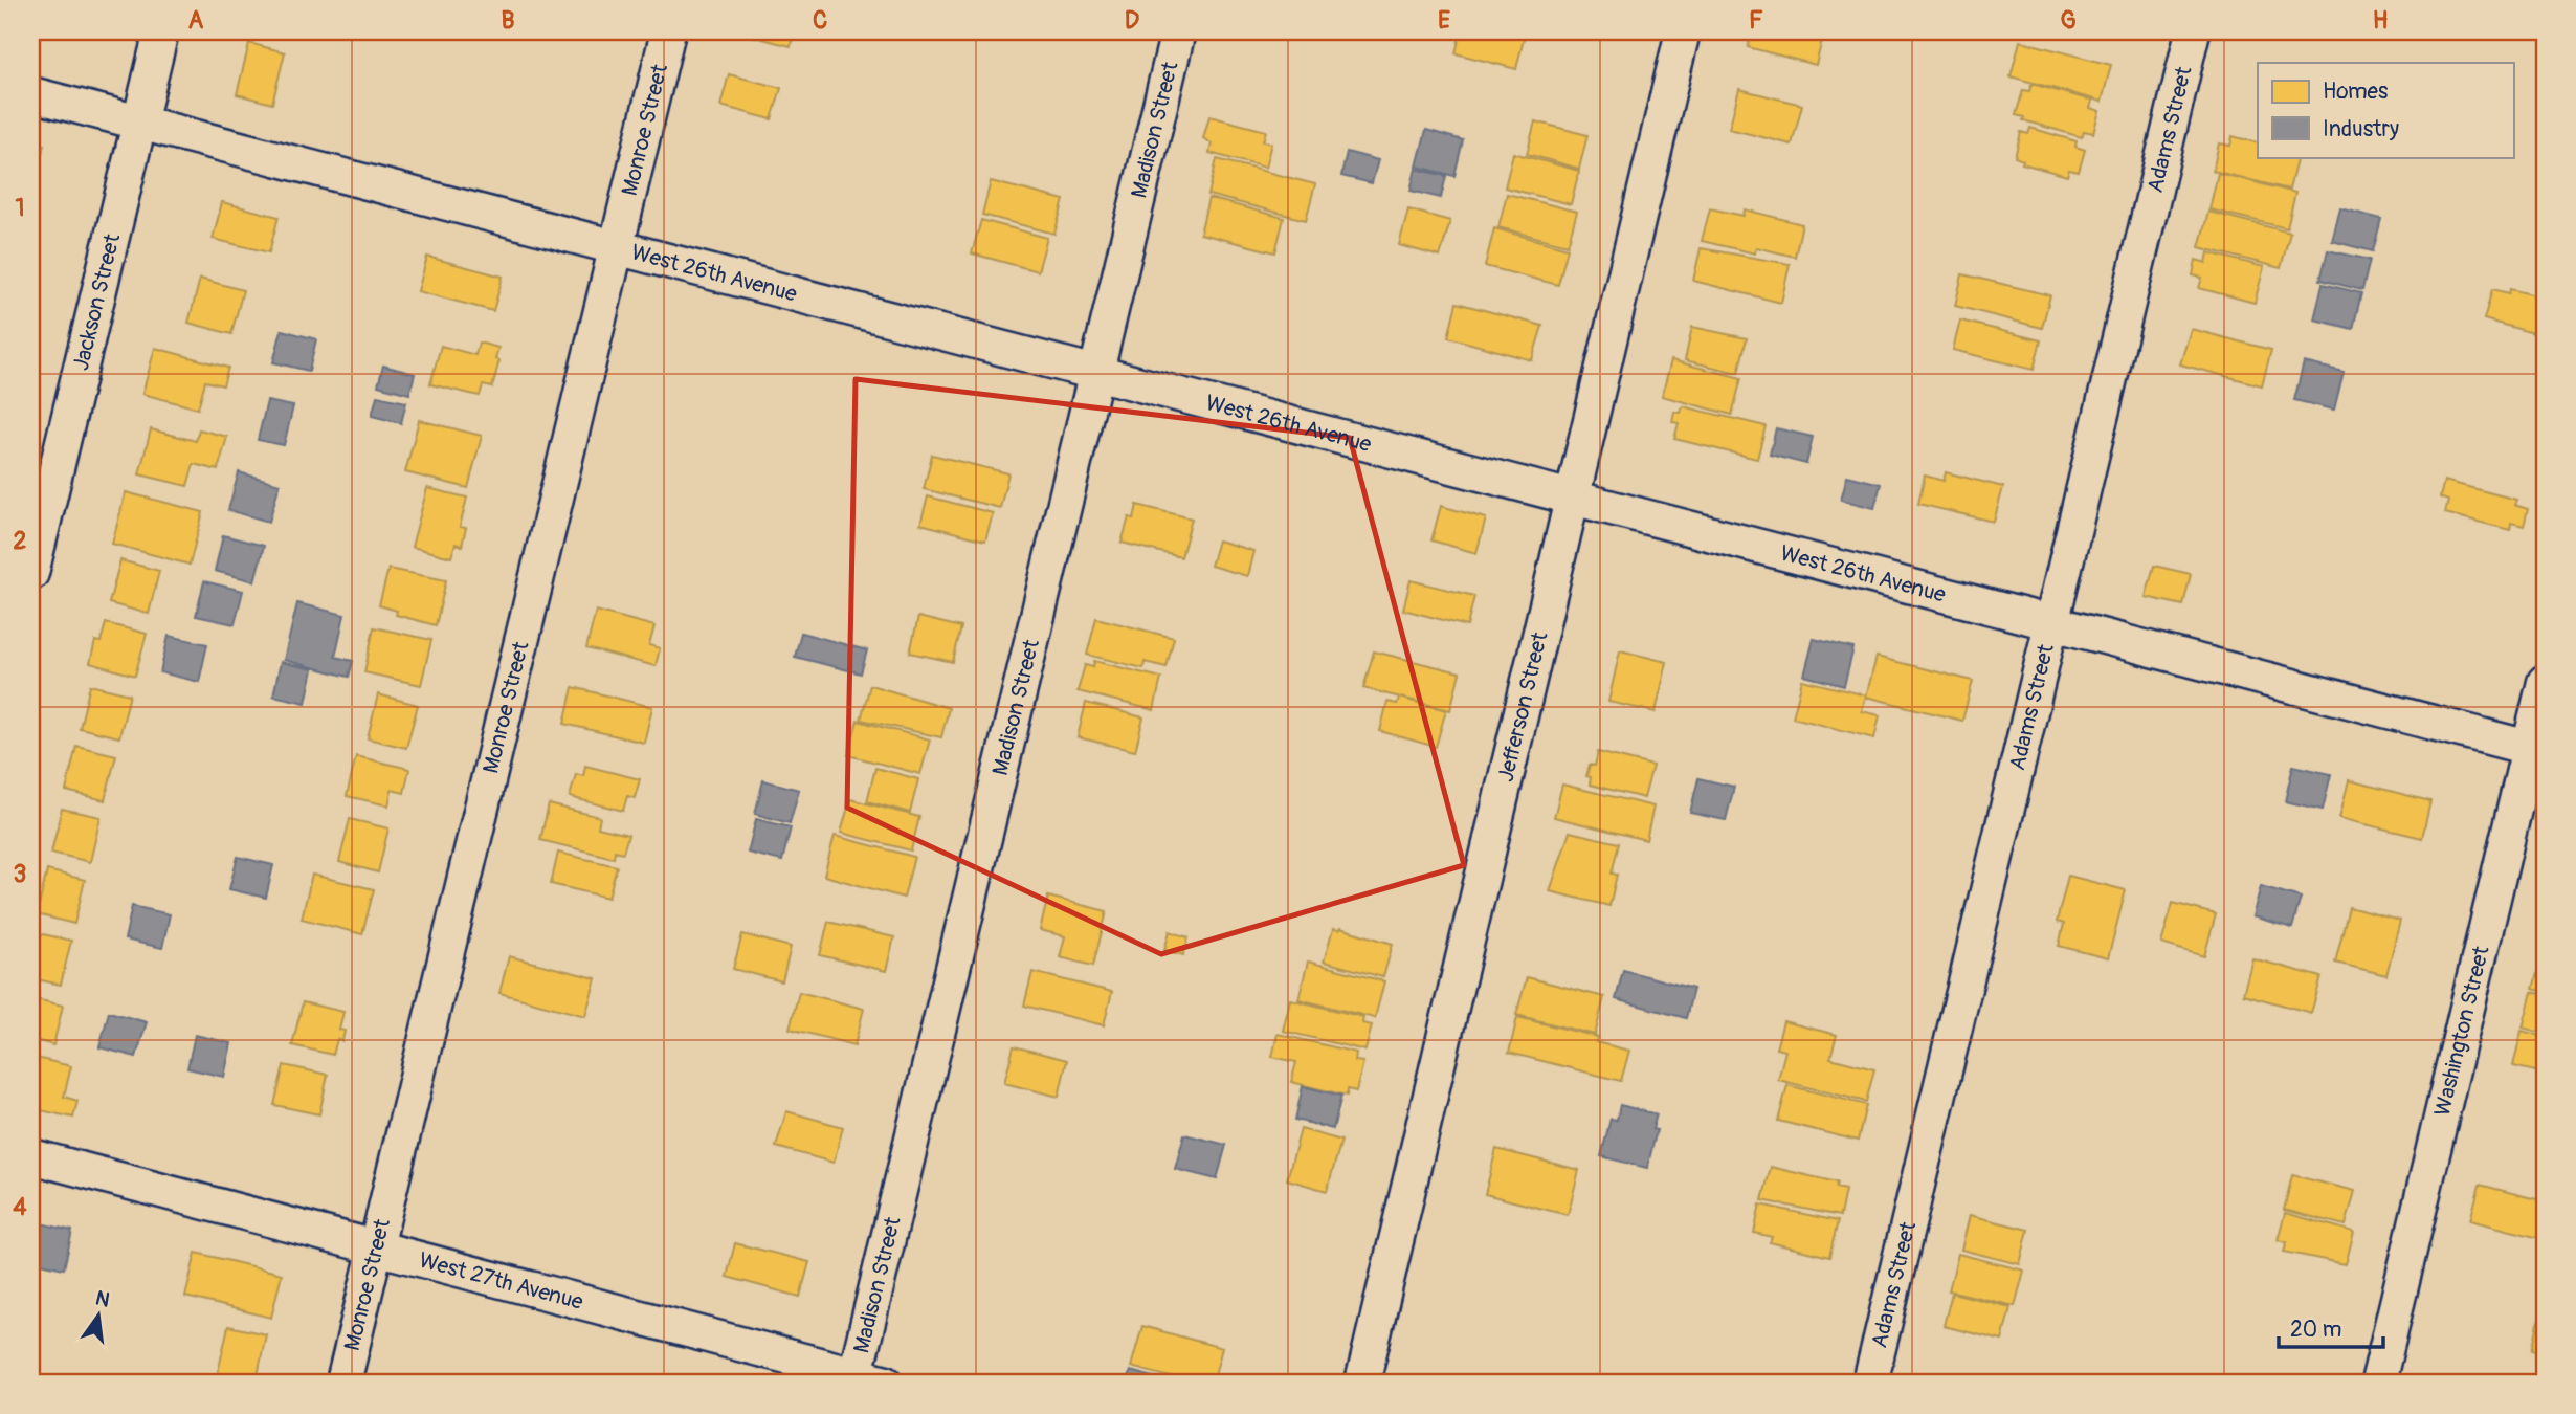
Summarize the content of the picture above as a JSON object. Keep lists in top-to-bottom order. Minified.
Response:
{"streets":{"street":["Adams Street","Monroe Street","Madison Street","West 26th Avenue","Jackson Street","Jefferson Street","Washington Street","West 27th Avenue"]},"crossings":[["Adams Street","West 26th Avenue"],["Monroe Street","West 26th Avenue"],["Monroe Street","West 27th Avenue"],["Madison Street","West 26th Avenue"],["Madison Street","West 27th Avenue"],["West 26th Avenue","Jackson Street"],["West 26th Avenue","Jefferson Street"],["West 26th Avenue","Washington Street"]],"legend":["Homes","Industry"],"scale_bar":"20 m","north":"top","grid":{"columns":["A","B","C","D","E","F","G","H"],"rows":["1","2","3","4"]}}
